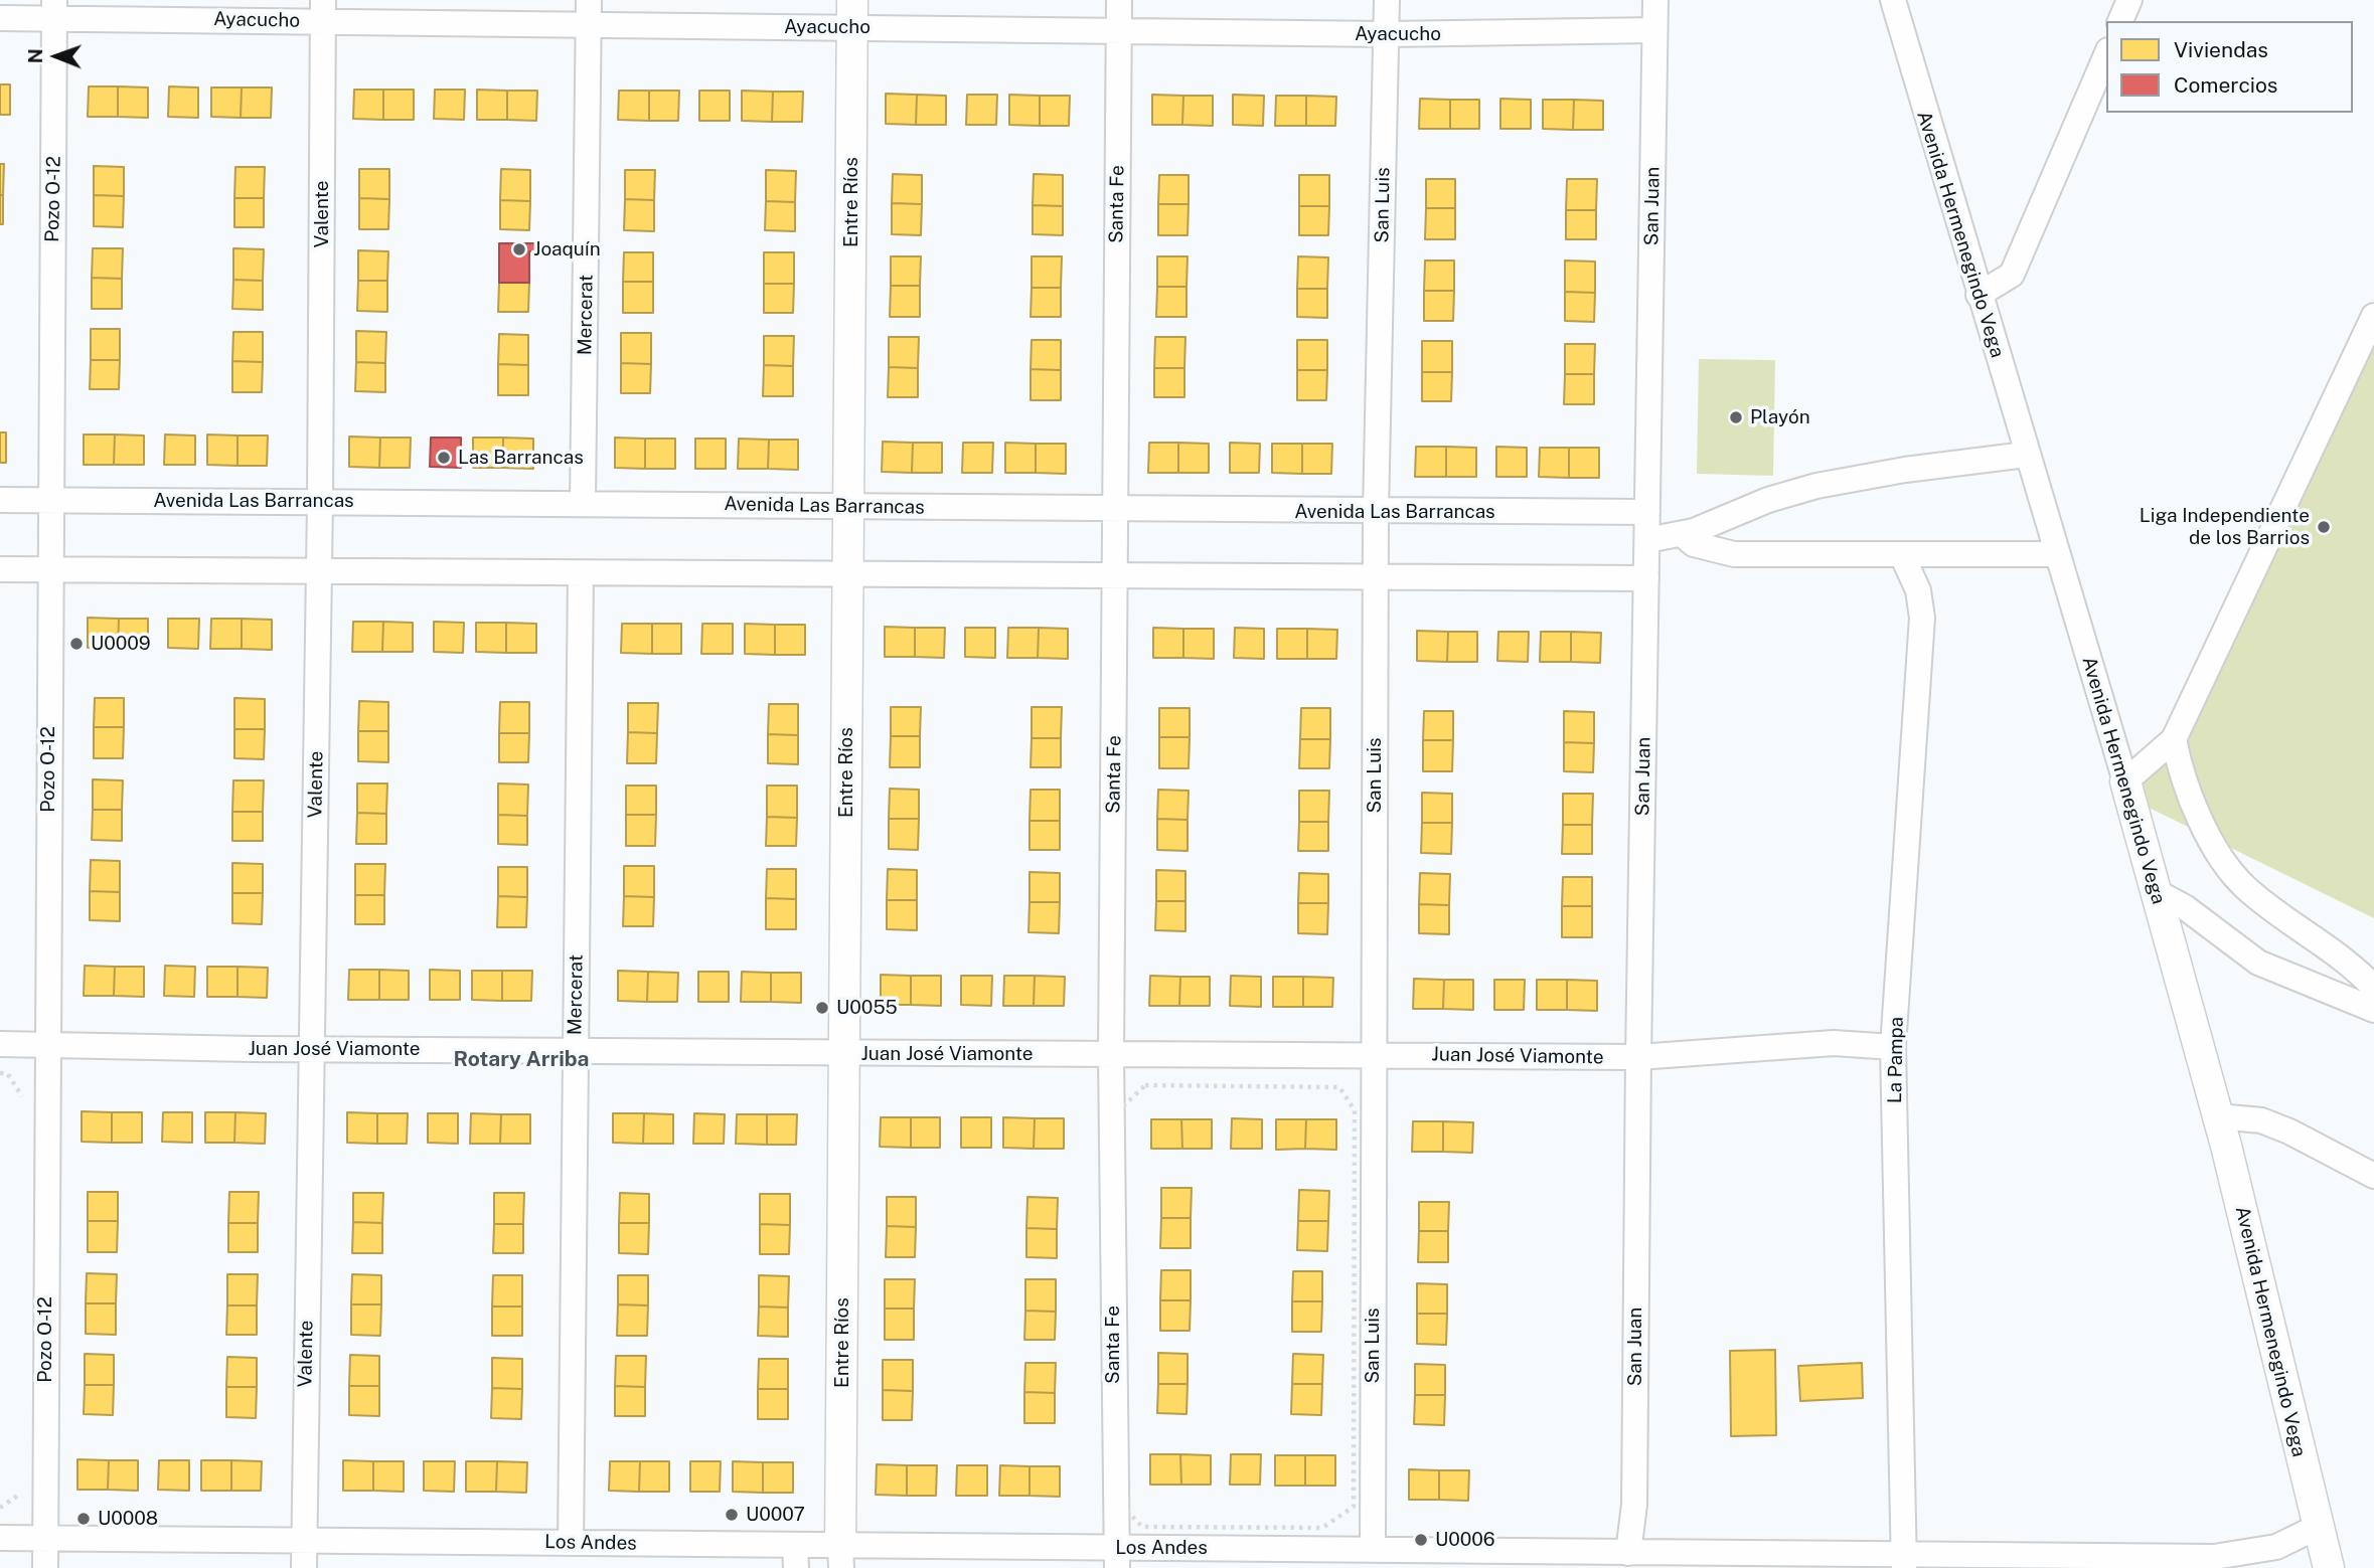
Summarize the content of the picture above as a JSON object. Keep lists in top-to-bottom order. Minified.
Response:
{"streets":{"street":["Ayacucho","Pozo O-12","Entre Ríos","Santa Fe","San Luis","San Juan","Valente","Avenida Hermenegindo Vega","Mercerat","Avenida Las Barrancas","Juan José Viamonte","La Pampa","Los Andes"]},"crossings":[["Ayacucho","Pozo O-12"],["Ayacucho","Entre Ríos"],["Ayacucho","Santa Fe"],["Ayacucho","San Luis"],["Ayacucho","San Juan"],["Ayacucho","Valente"],["Ayacucho","Mercerat"],["Pozo O-12","Avenida Las Barrancas"],["Pozo O-12","Juan José Viamonte"],["Pozo O-12","Los Andes"],["Entre Ríos","Avenida Las Barrancas"],["Entre Ríos","Juan José Viamonte"],["Entre Ríos","Los Andes"],["Santa Fe","Avenida Las Barrancas"],["Santa Fe","Juan José Viamonte"],["Santa Fe","Los Andes"],["San Luis","Avenida Las Barrancas"],["San Luis","Juan José Viamonte"],["San Luis","Los Andes"],["San Juan","Avenida Las Barrancas"],["San Juan","Juan José Viamonte"],["San Juan","Los Andes"],["Valente","Avenida Las Barrancas"],["Valente","Juan José Viamonte"],["Valente","Los Andes"],["Avenida Hermenegindo Vega","Los Andes"],["Mercerat","Avenida Las Barrancas"],["Mercerat","Juan José Viamonte"],["Mercerat","Los Andes"],["Juan José Viamonte","La Pampa"],["La Pampa","Los Andes"]],"districts":["Rotary Arriba"],"places":["Joaquín","Playón","Las Barrancas","Liga Independiente de los Barrios","U0009","U0055","U0007","U0008","U0006"],"legend":["Viviendas","Comercios"],"north":"left"}
